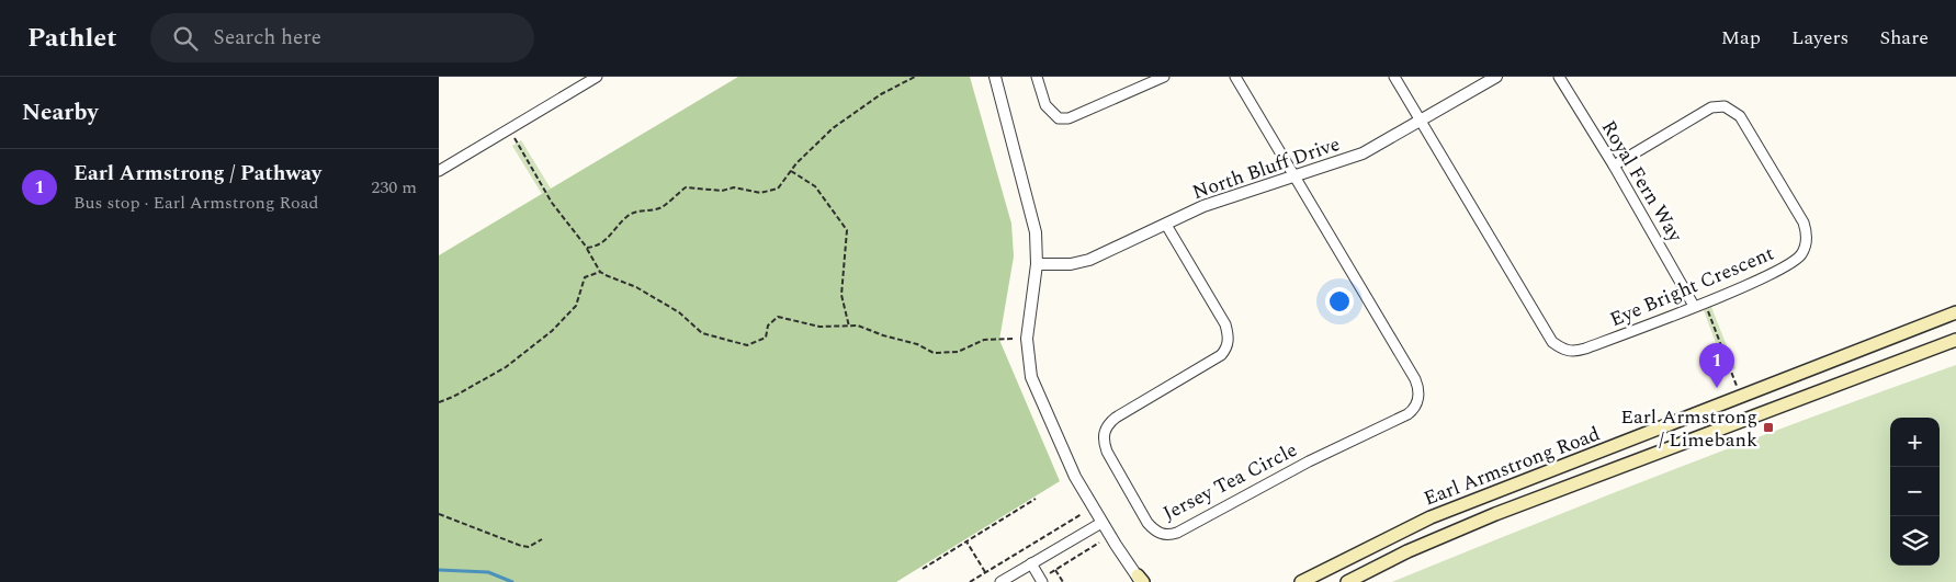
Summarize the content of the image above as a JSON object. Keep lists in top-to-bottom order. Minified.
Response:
{"streets":{"main road":["Earl Armstrong Road"],"street":["North Bluff Drive","Royal Fern Way","Eye Bright Crescent","Jersey Tea Circle"]},"crossings":[["North Bluff Drive","Eye Bright Crescent"],["North Bluff Drive","Jersey Tea Circle"],["Royal Fern Way","Eye Bright Crescent"]],"places":{"transit":["Earl Armstrong / Limebank"]},"page":{"header":"Pathlet","search":"Search here","nav":["Map","Layers","Share"],"heading":"Nearby","list":[{"mark":"1","name":"Earl Armstrong / Pathway","note":"Bus stop · Earl Armstrong Road","value":"230 m"}],"pins":"1","map_buttons":["+","−"]}}
